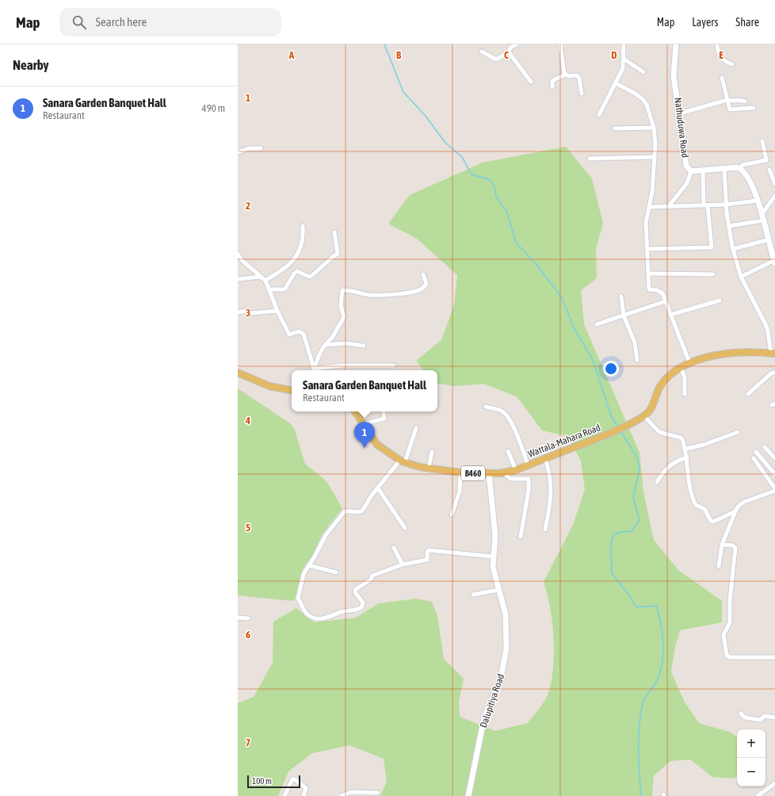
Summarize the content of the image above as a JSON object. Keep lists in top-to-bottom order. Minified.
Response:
{"streets":{"main road":["Wattala-Mahara Road","B460"],"street":["Nathuduwa Road","Dalupitiya Road"]},"crossings":[["Wattala-Mahara Road","Dalupitiya Road"]],"scale_bar":"100 m","page":{"header":"Map","search":"Search here","nav":["Map","Layers","Share"],"heading":"Nearby","list":[{"mark":"1","name":"Sanara Garden Banquet Hall","note":"Restaurant","value":"490 m"}],"popup":["Sanara Garden Banquet Hall","Restaurant"],"pins":"1","map_buttons":["+","−"],"scale":"100 m"},"grid":{"columns":["A","B","C","D","E"],"rows":["1","2","3","4","5","6","7"]}}
